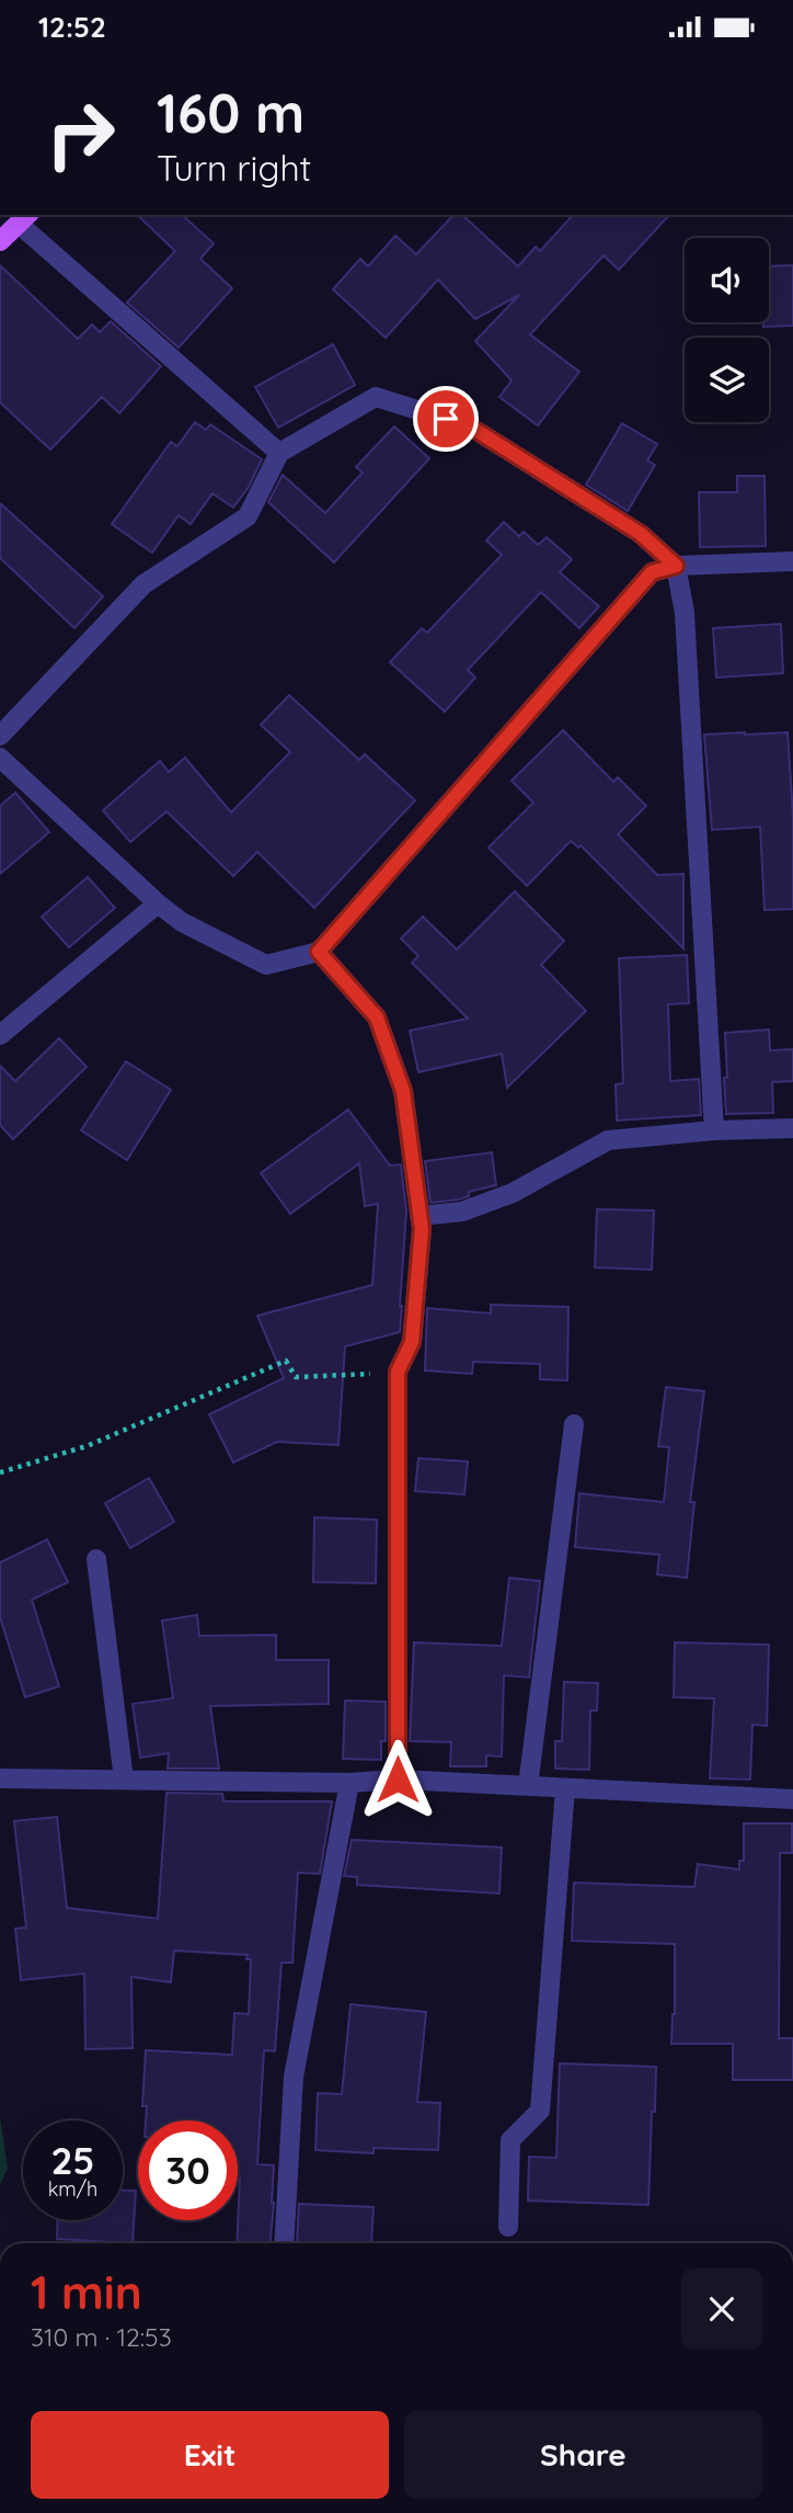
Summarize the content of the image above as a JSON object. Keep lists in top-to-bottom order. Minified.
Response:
{"page":{"status":"12:52","turn":["160 m","Turn right"],"speed":"25 km/h","limit":"30","heading":["1 min","310 m · 12:53"],"buttons":["Exit","Share"]}}
